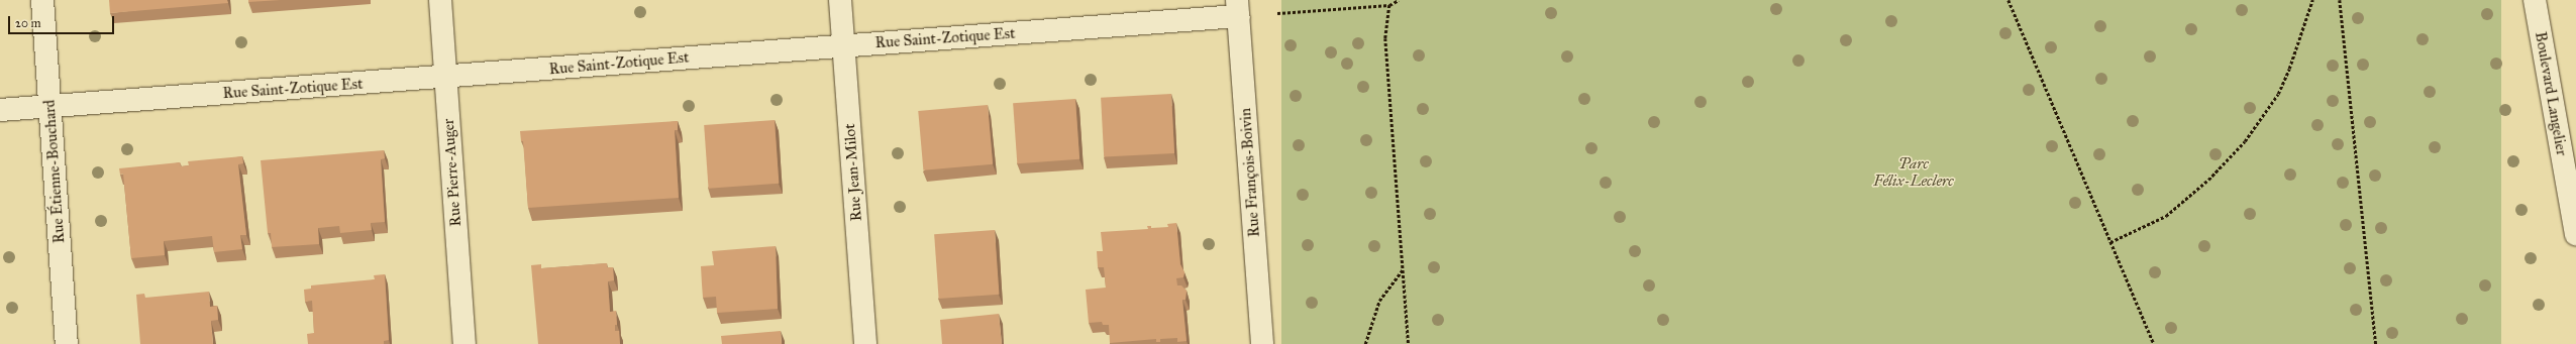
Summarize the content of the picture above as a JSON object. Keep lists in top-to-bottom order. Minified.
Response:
{"streets":{"street":["Rue Saint-Zotique Est","Boulevard Langelier","Rue Étienne-Bouchard","Rue Pierre-Auger","Rue Jean-Milot","Rue François-Boivin"]},"crossings":[["Rue Saint-Zotique Est","Rue Étienne-Bouchard"],["Rue Saint-Zotique Est","Rue Pierre-Auger"],["Rue Saint-Zotique Est","Rue Jean-Milot"],["Rue Saint-Zotique Est","Rue François-Boivin"]],"parks":["Parc Félix-Leclerc"],"scale_bar":"20 m"}
